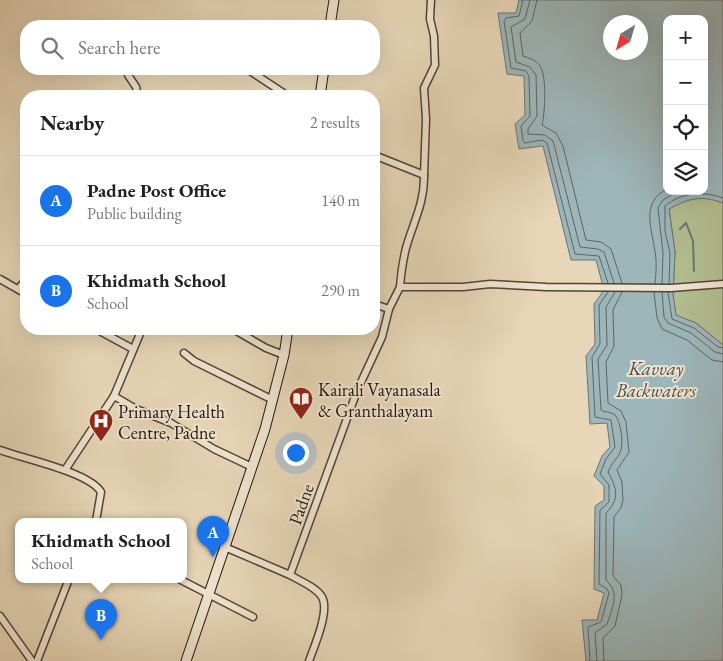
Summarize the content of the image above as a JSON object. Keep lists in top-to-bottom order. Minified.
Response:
{"streets":{"street":["Padne"]},"water":["Kavvay Backwaters"],"places":{"library":["Kairali Vayanasala & Granthalayam"],"hospital":["Primary Health Centre, Padne"]},"north":"bottom left","page":{"map_buttons":["+","−"],"search":"Search here","heading":["Nearby","2 results"],"list":[{"mark":"A","name":"Padne Post Office","note":"Public building","value":"140 m"},{"mark":"B","name":"Khidmath School","note":"School","value":"290 m"}],"pins":["A","B"],"popup":["Khidmath School","School"]}}
